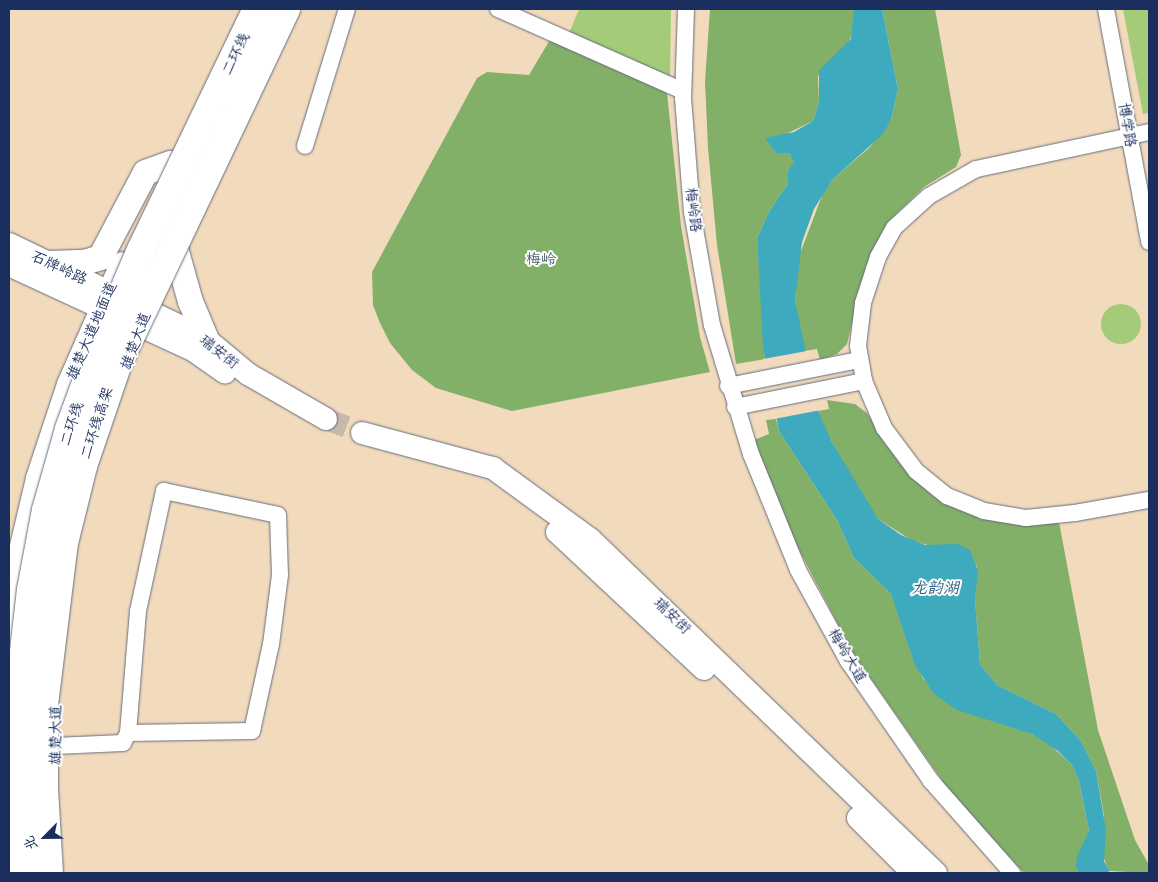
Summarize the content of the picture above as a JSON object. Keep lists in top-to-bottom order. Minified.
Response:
{"streets":{"highway":["二环线","二环线高架"],"main road":["石牌岭路","雄楚大道地面道","雄楚大道","瑞安街"],"street":["博学路","梅岭路","梅岭大道"]},"crossings":[["梅岭路","梅岭大道"],["石牌岭路","雄楚大道地面道"],["石牌岭路","雄楚大道"],["石牌岭路","瑞安街"],["石牌岭路","二环线高架"],["雄楚大道","瑞安街"],["雄楚大道","二环线高架"],["瑞安街","二环线高架"]],"water":["龙韵湖"],"parks":["梅岭"],"north":"bottom left"}
